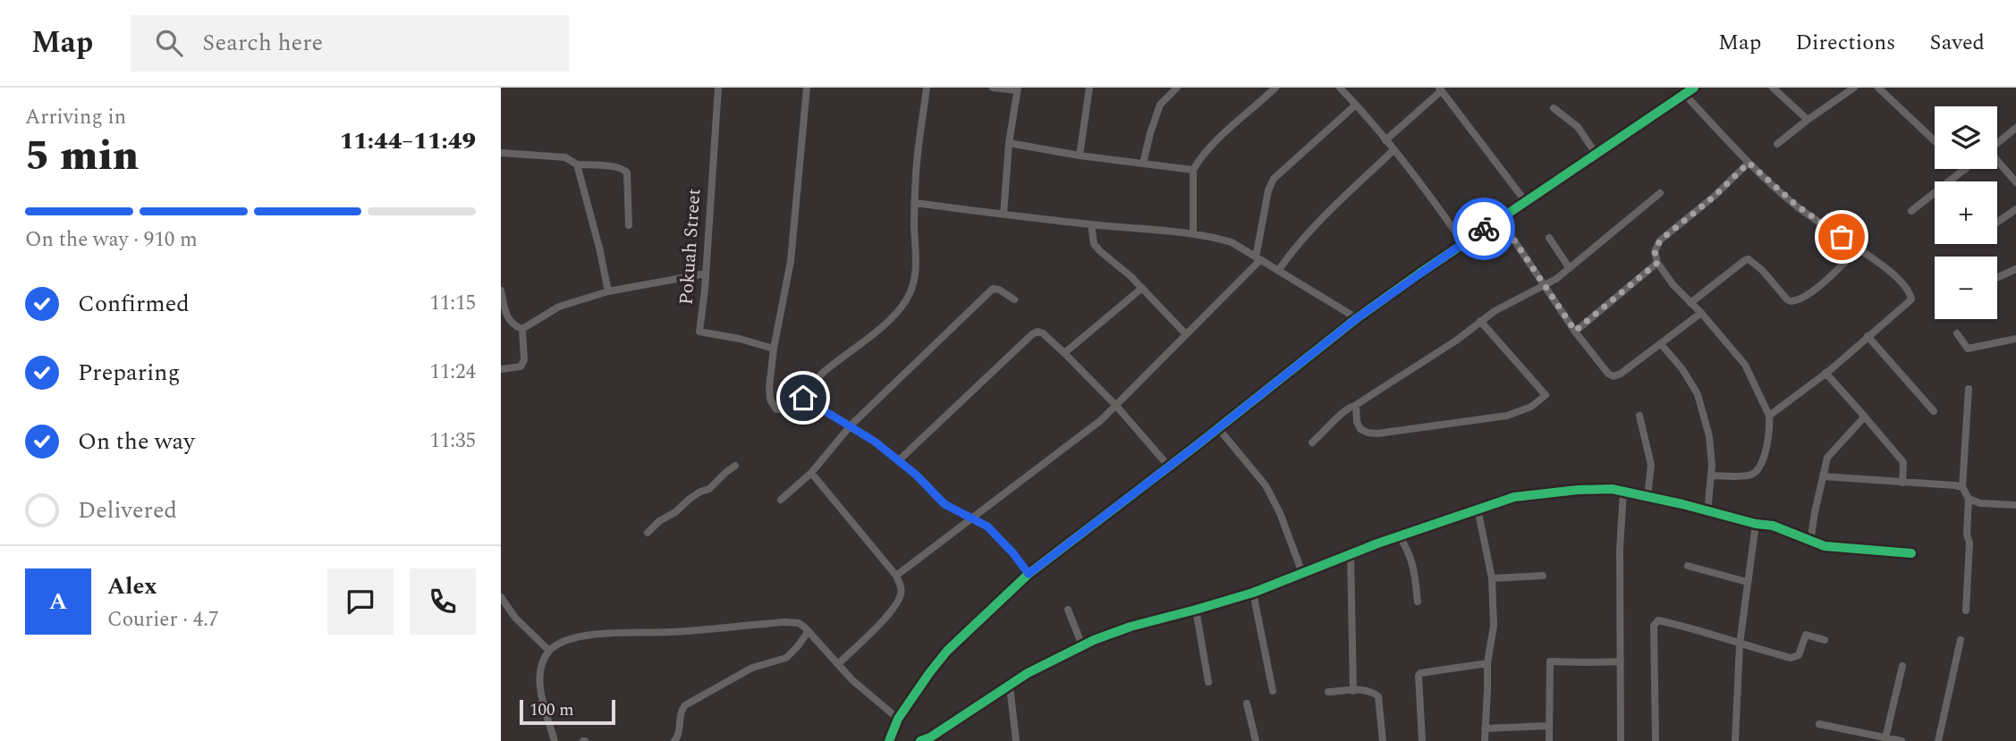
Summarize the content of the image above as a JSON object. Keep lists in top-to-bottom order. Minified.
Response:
{"streets":{"street":["Pokuah Street"]},"scale_bar":"100 m","page":{"header":"Map","search":"Search here","nav":["Map","Directions","Saved"],"heading":["5 min","Arriving in","11:44–11:49"],"panel":["Alex","Courier · 4.7"],"map_buttons":["+","−"],"bar":"On the way · 910 m","list":[["Confirmed","11:15"],["Preparing","11:24"],["On the way","11:35"],"Delivered"],"round":"A","scale":"100 m"}}
